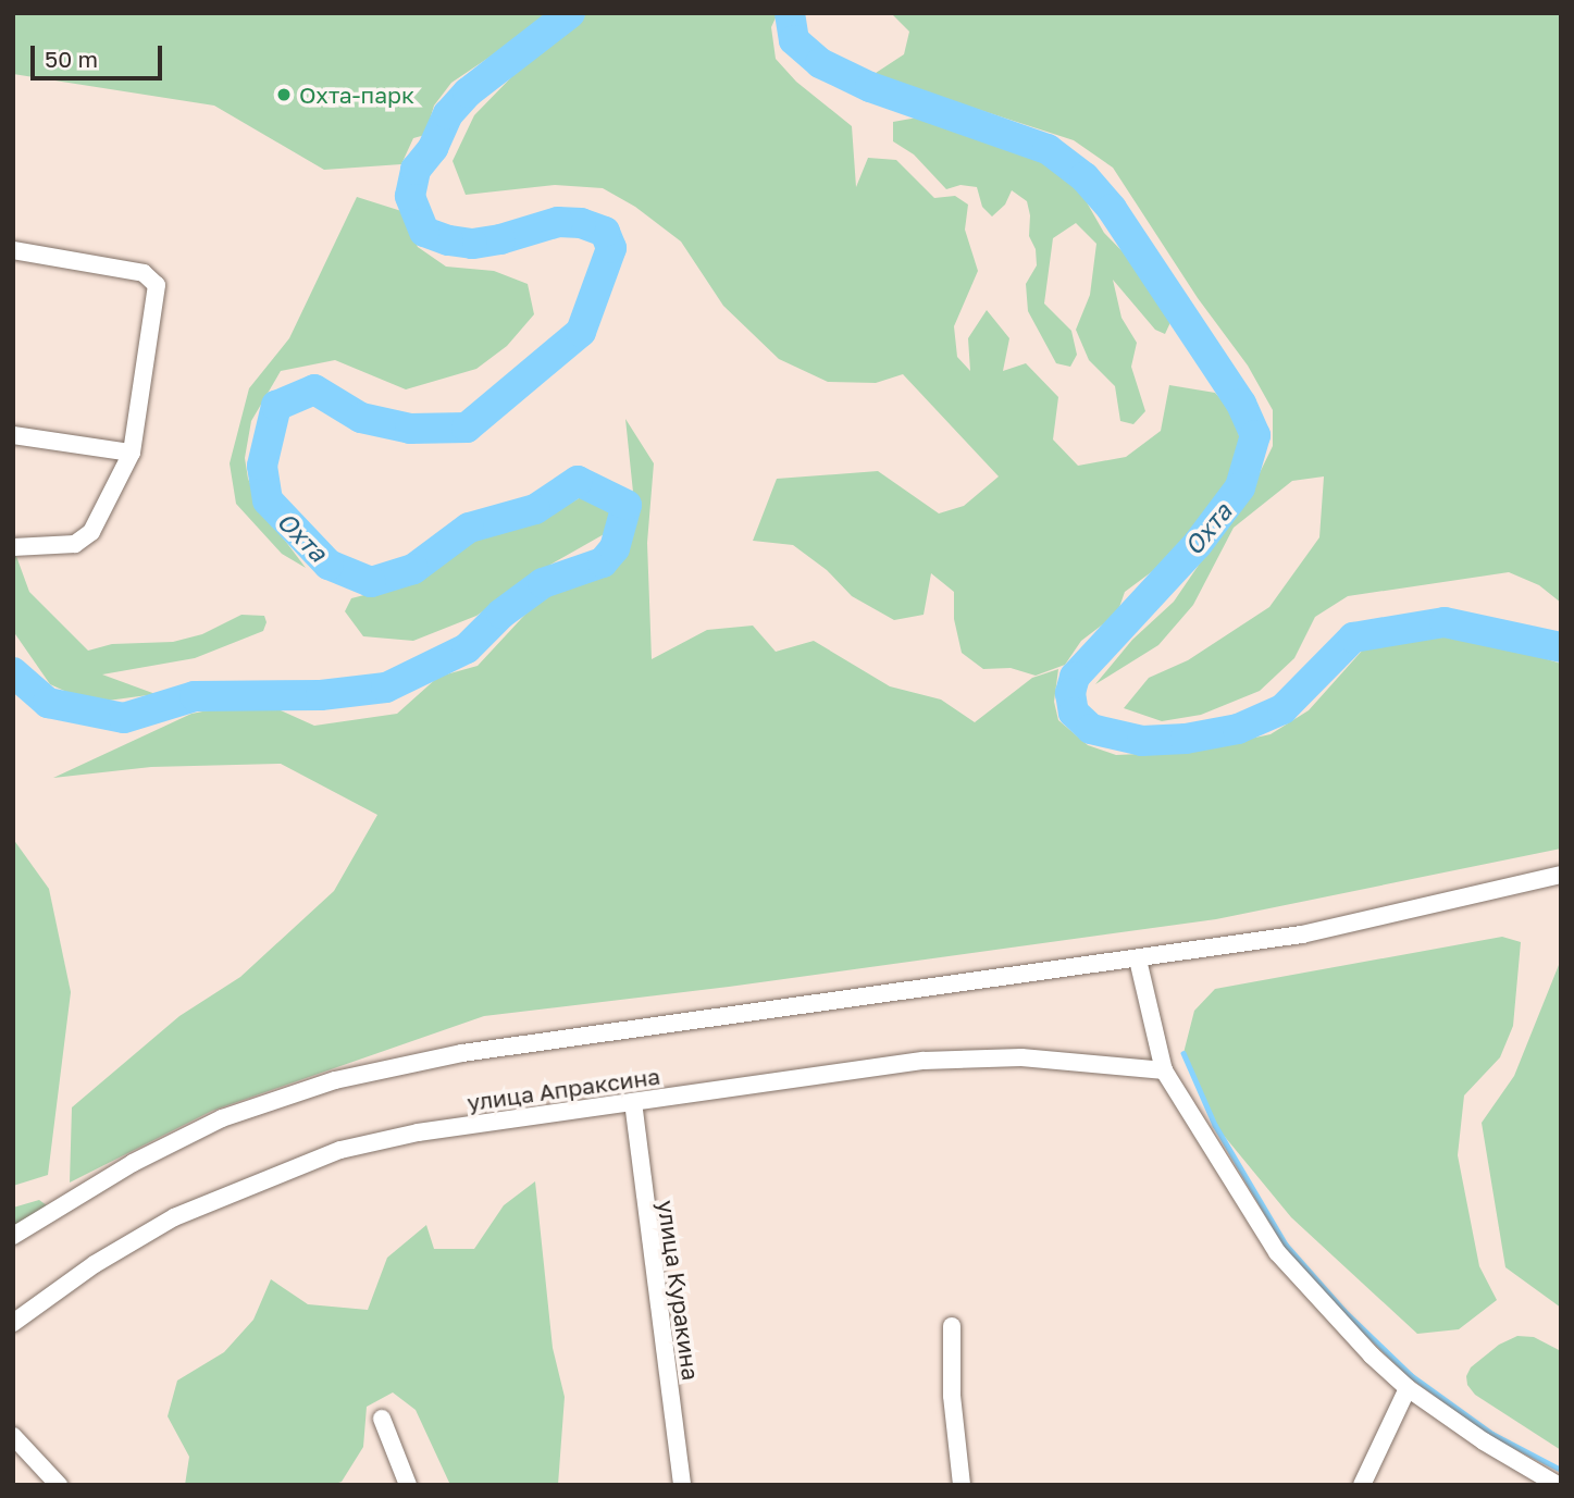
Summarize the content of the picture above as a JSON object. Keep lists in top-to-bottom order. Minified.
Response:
{"streets":{"street":["улица Апраксина","улица Куракина"]},"crossings":[["улица Апраксина","улица Куракина"]],"water":["Охта"],"places":["Охта-парк"],"scale_bar":"50 m"}
